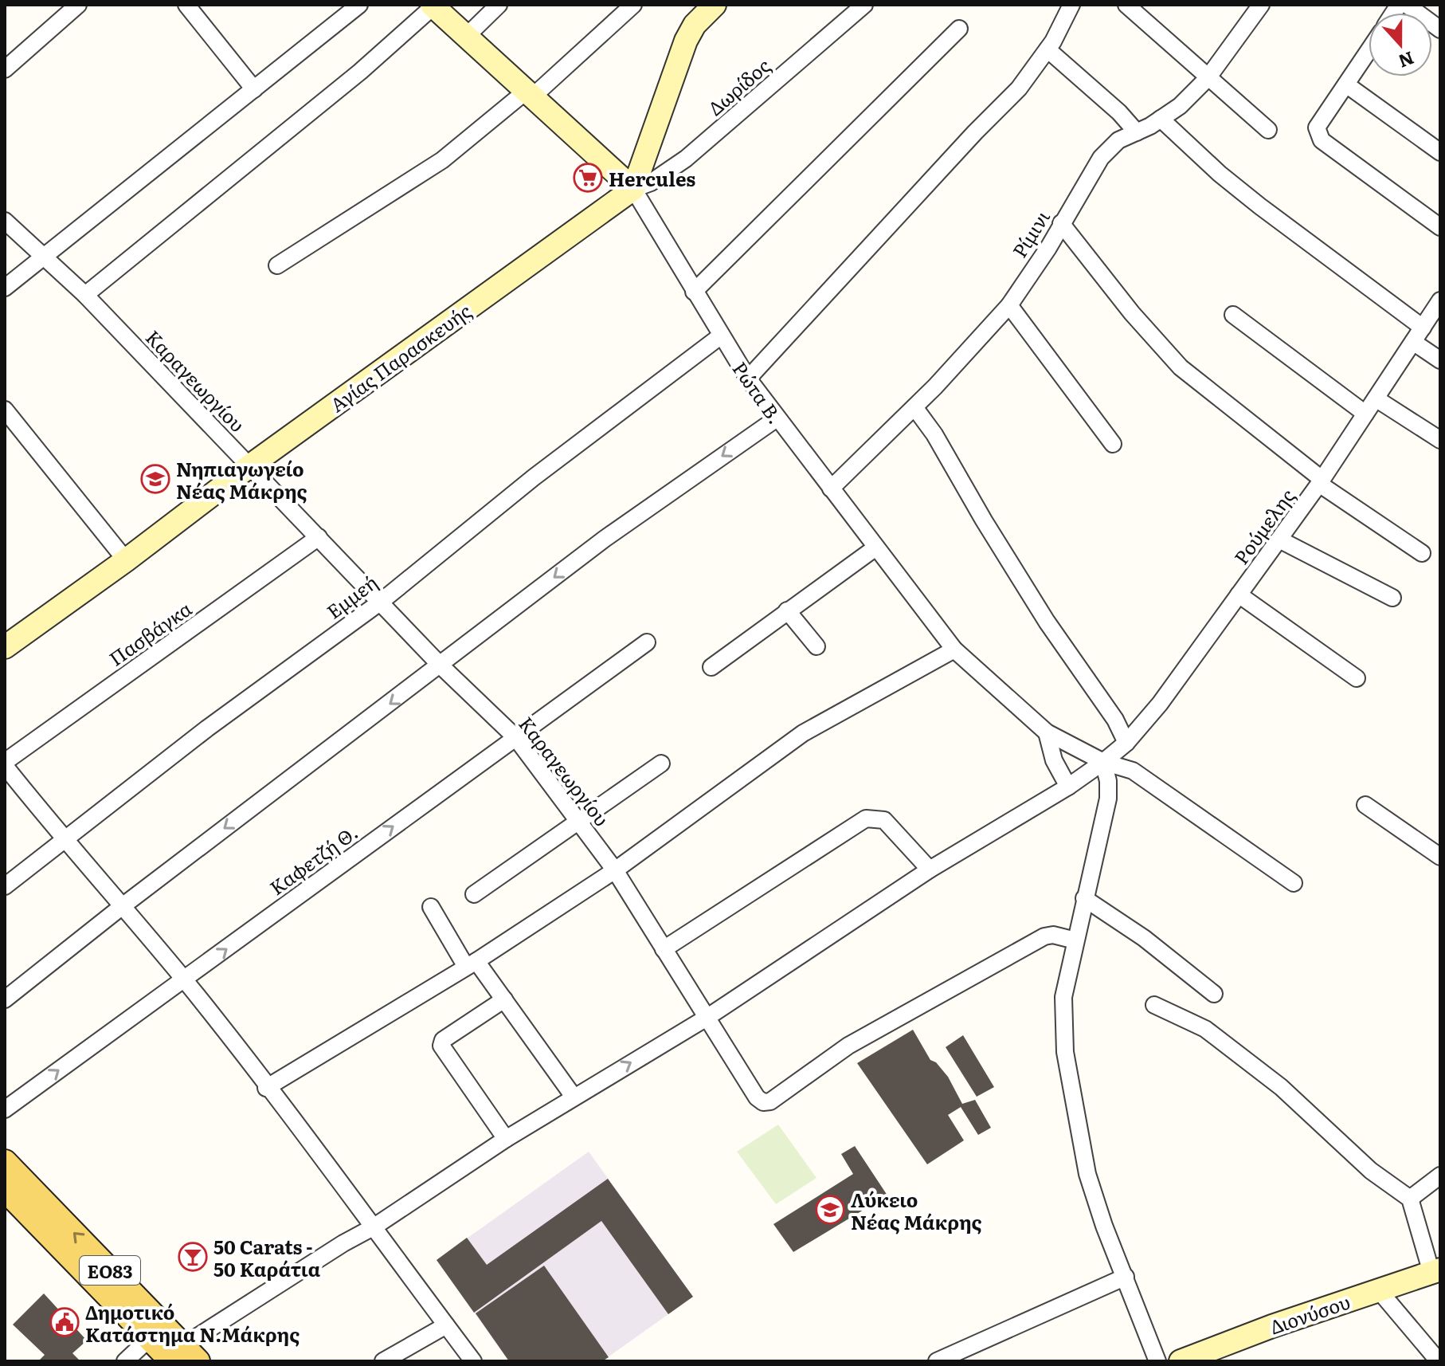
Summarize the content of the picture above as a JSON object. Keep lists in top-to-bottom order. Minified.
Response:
{"streets":{"main road":["ΕΟ83"],"street":["Δωρίδος","Ρίμινι","Αγίας Παρασκευής","Καραγεωργίου","Ρώτα Β.","Ρούμελης","Εμμεή","Πασβάγκα","Καφετζή Θ.","Διονύσου"]},"crossings":[["Δωρίδος","Αγίας Παρασκευής"],["Δωρίδος","Ρώτα Β."],["Ρίμινι","Ρώτα Β."],["Αγίας Παρασκευής","Καραγεωργίου"],["Αγίας Παρασκευής","Ρώτα Β."],["Καραγεωργίου","Ρούμελης"],["Καραγεωργίου","Εμμεή"],["Καραγεωργίου","Πασβάγκα"],["Καραγεωργίου","Καφετζή Θ."],["Ρώτα Β.","Ρούμελης"],["Ρώτα Β.","Εμμεή"],["Ρούμελης","ΕΟ83"]],"places":{"supermarket":["Hercules"],"school or university":["Νηπιαγωγείο Νέας Μάκρης","Λύκειο Νέας Μάκρης"],"bar":["50 Carats - 50 Καράτια"],"public building":["Δημοτικό Κατάστημα Ν.Μάκρης"]},"north":"bottom"}
